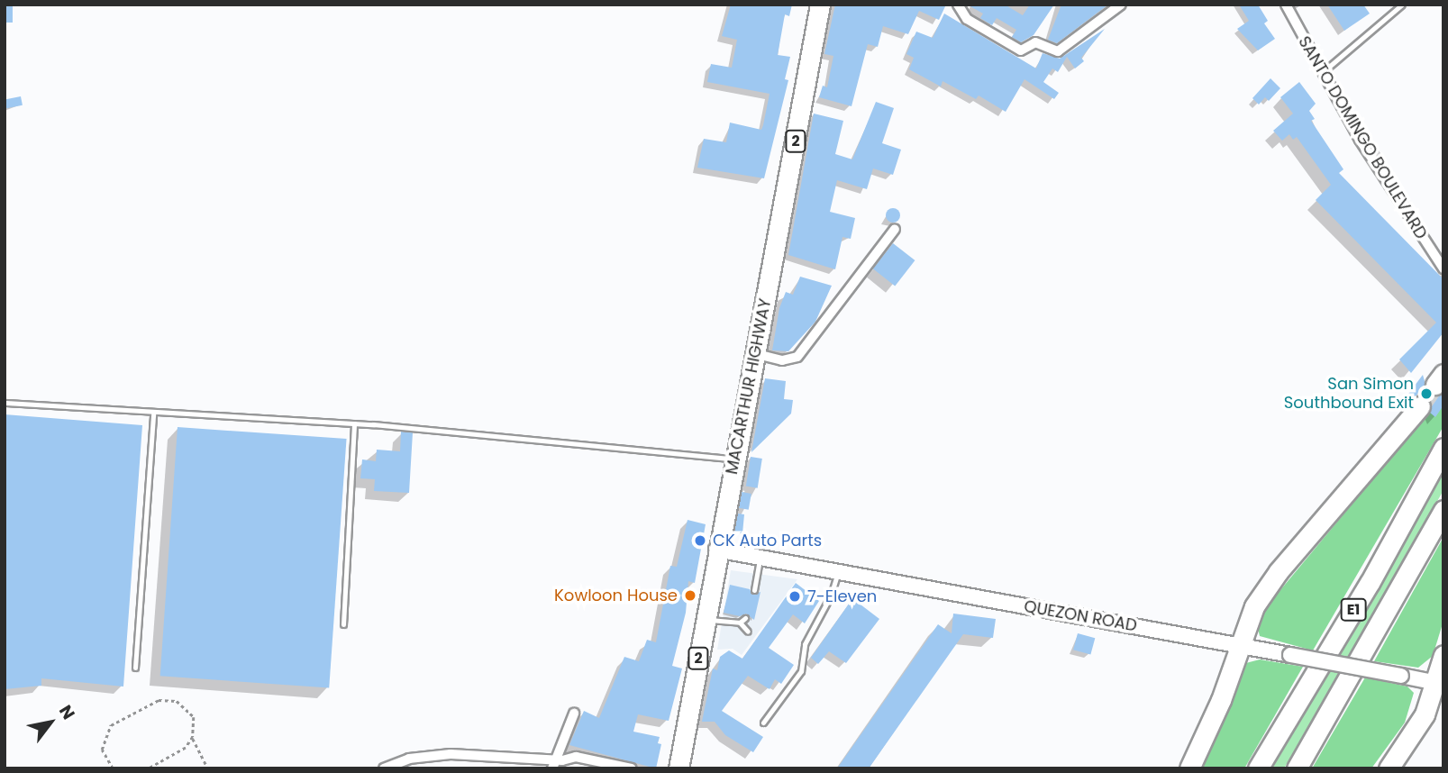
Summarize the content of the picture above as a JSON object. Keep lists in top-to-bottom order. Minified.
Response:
{"streets":{"highway":["2","MACARTHUR HIGHWAY","E1"],"main road":["QUEZON ROAD"],"street":["SANTO DOMINGO BOULEVARD"]},"crossings":[["MACARTHUR HIGHWAY","QUEZON ROAD"]],"places":["San Simon Southbound Exit","CK Auto Parts","Kowloon House","7-Eleven"],"north":"top right"}
